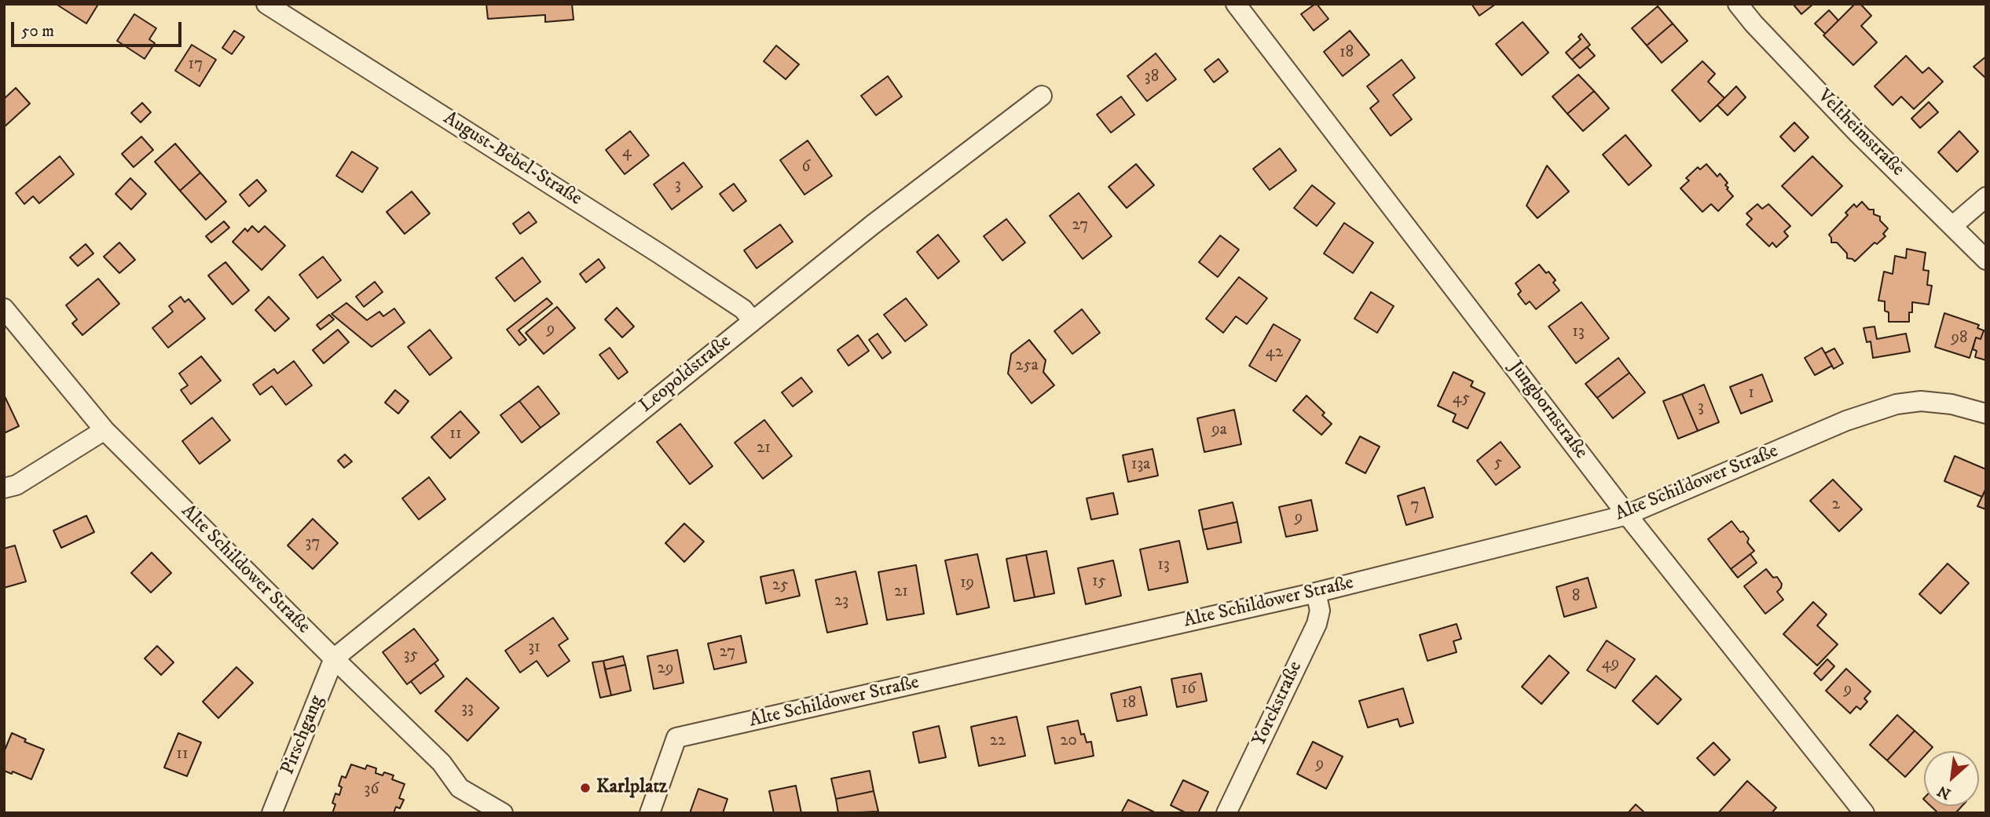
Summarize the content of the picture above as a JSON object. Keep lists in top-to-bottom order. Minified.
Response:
{"streets":{"street":["Veltheimstraße","August-Bebel-Straße","Leopoldstraße","Jungbornstraße","Alte Schildower Straße","Yorckstraße","Pirschgang"]},"crossings":[["August-Bebel-Straße","Leopoldstraße"],["Leopoldstraße","Alte Schildower Straße"],["Leopoldstraße","Pirschgang"],["Jungbornstraße","Alte Schildower Straße"],["Alte Schildower Straße","Yorckstraße"],["Alte Schildower Straße","Pirschgang"]],"places":["Karlplatz"],"house_numbers":["18","17","38","4","6","3","27","9","13","98","42","25a","1","45","3","9a","11","21","5","13a","2","7","9","37","13","15","19","25","21","8","23","31","27","35","49","29","16","9","18","33","22","20","11","9","36"],"scale_bar":"50 m","north":"bottom left"}
